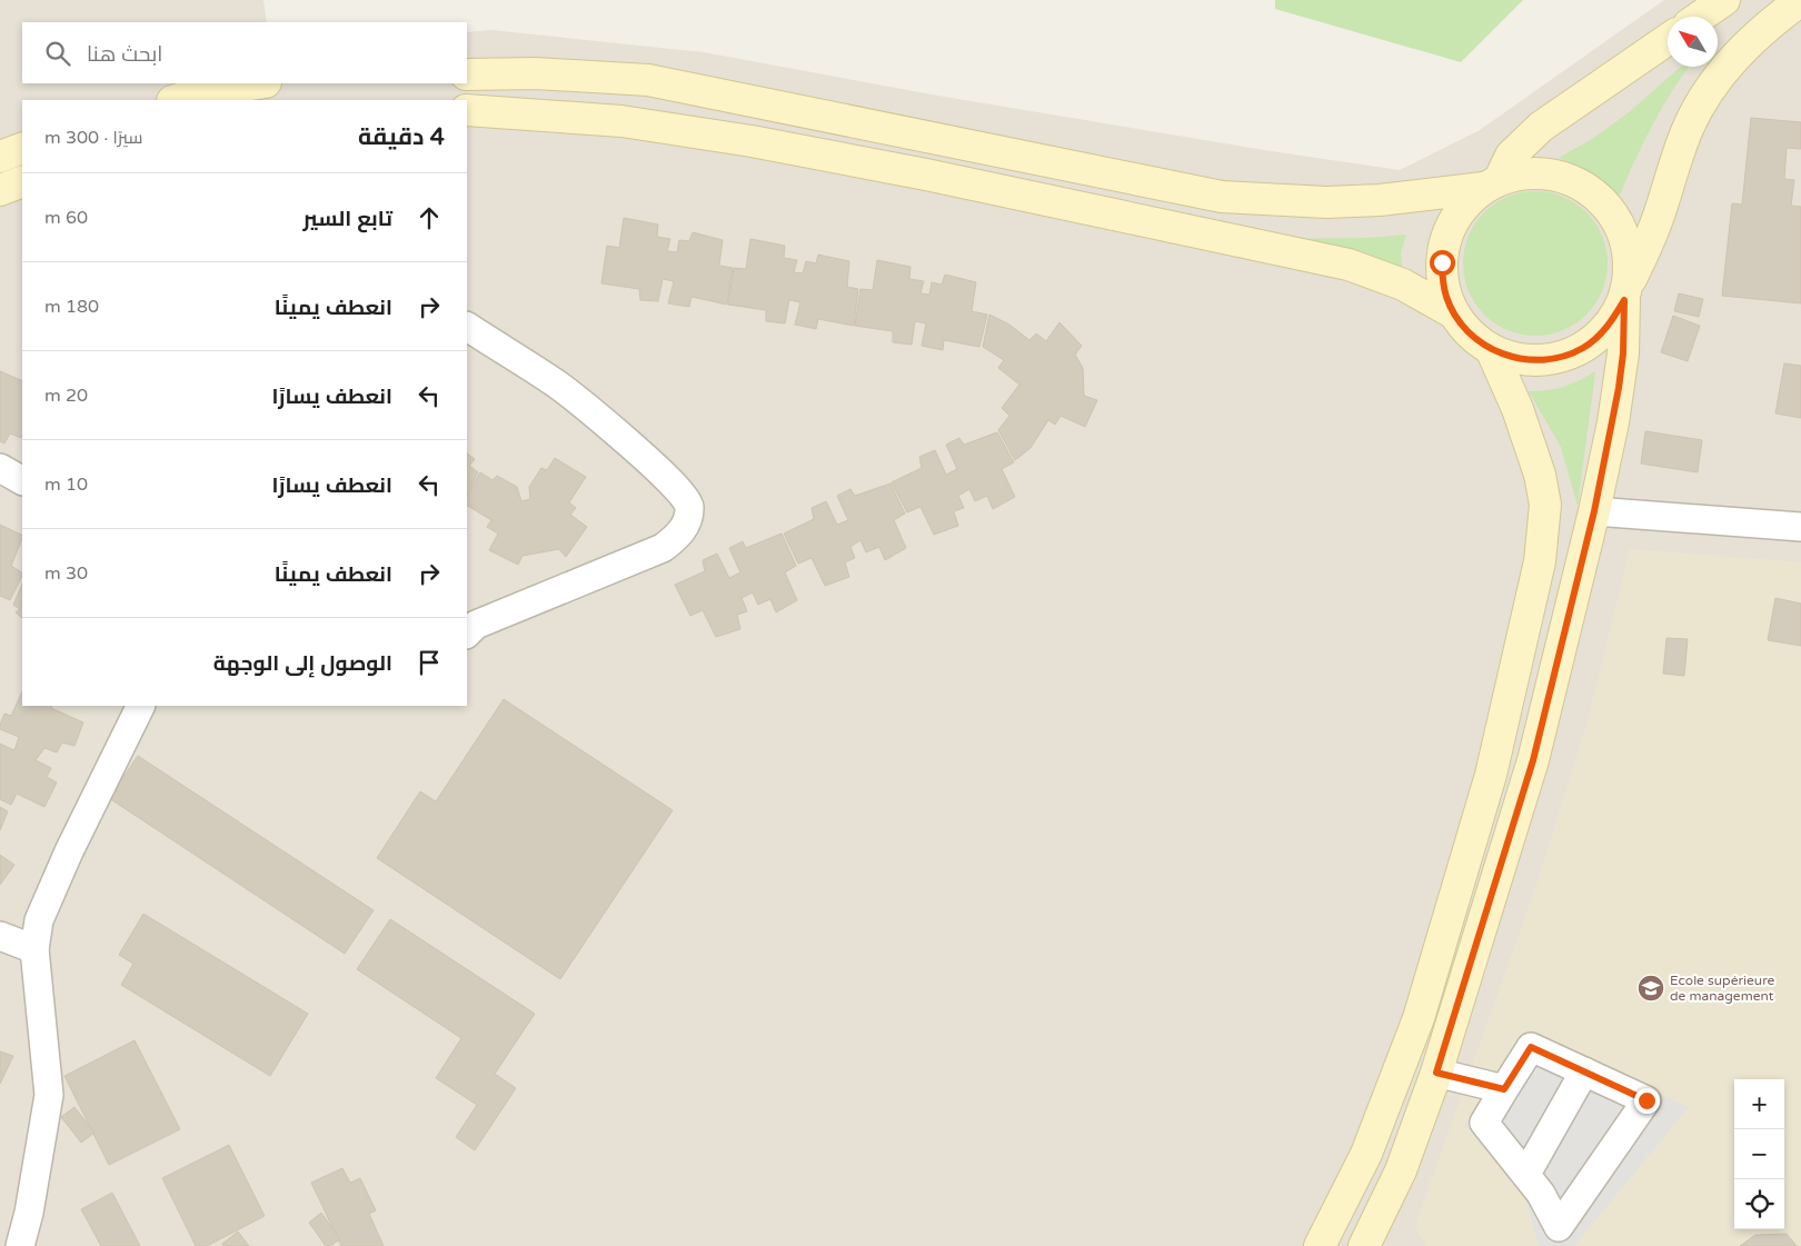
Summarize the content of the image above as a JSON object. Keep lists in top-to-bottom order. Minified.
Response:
{"places":{"school or university":["Ecole supérieure de management"]},"north":"top left","page":{"search":"ابحث هنا","heading":["4 دقيقة","سيرًا · 300 m"],"list":[["تابع السير","60 m"],["انعطف يمينًا","180 m"],["انعطف يسارًا","20 m"],["انعطف يسارًا","10 m"],["انعطف يمينًا","30 m"],"الوصول إلى الوجهة"],"map_buttons":["+","−"]}}
